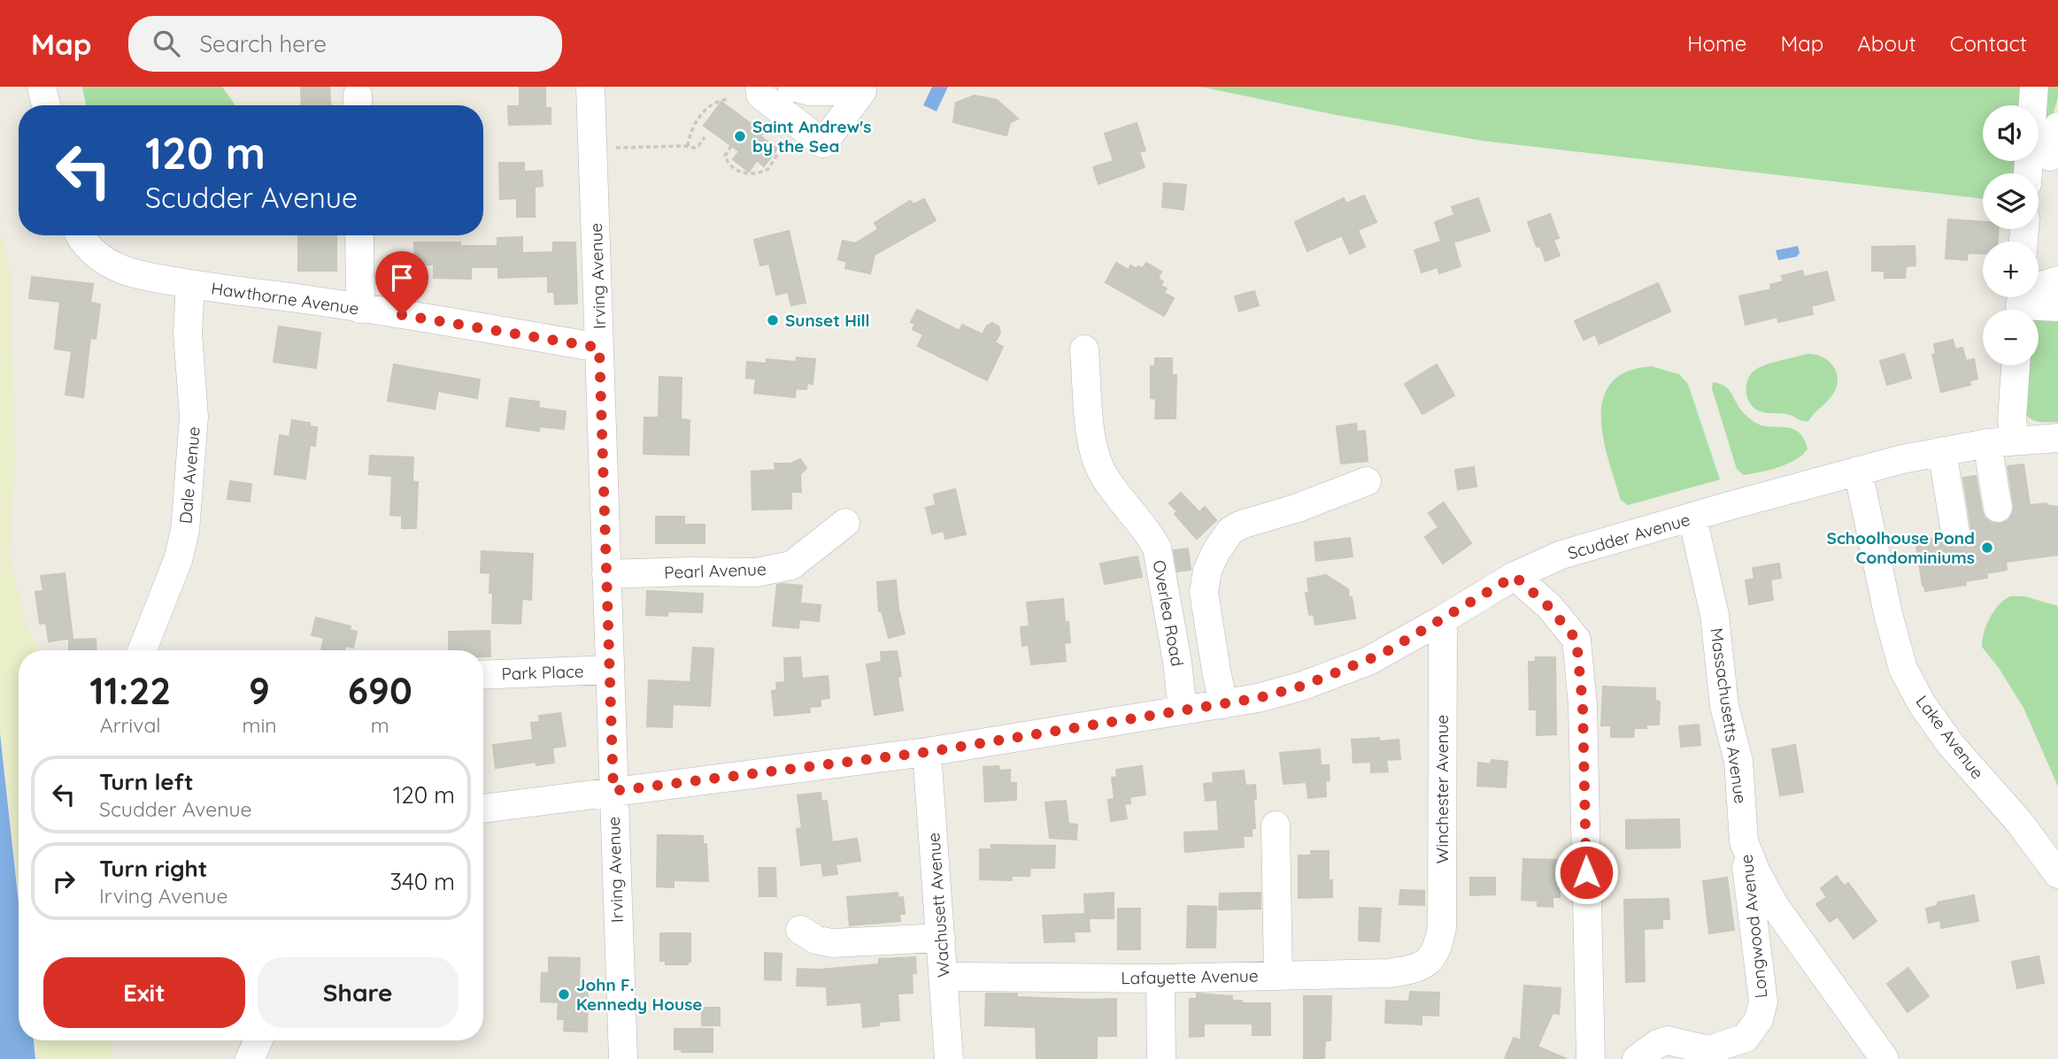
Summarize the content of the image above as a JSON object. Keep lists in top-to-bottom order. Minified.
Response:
{"streets":{"street":["Irving Avenue","Hawthorne Avenue","Dale Avenue","Scudder Avenue","Pearl Avenue","Overlea Road","Park Place","Massachusetts Avenue","Lake Avenue","Winchester Avenue","Wachusett Avenue","Longwood Avenue","Lafayette Avenue"]},"crossings":[["Irving Avenue","Hawthorne Avenue"],["Irving Avenue","Scudder Avenue"],["Irving Avenue","Pearl Avenue"],["Irving Avenue","Park Place"],["Hawthorne Avenue","Dale Avenue"],["Scudder Avenue","Overlea Road"],["Scudder Avenue","Massachusetts Avenue"],["Scudder Avenue","Lake Avenue"],["Scudder Avenue","Winchester Avenue"],["Scudder Avenue","Wachusett Avenue"],["Massachusetts Avenue","Longwood Avenue"],["Winchester Avenue","Lafayette Avenue"],["Wachusett Avenue","Lafayette Avenue"]],"places":["Saint Andrew's by the Sea","Sunset Hill","Schoolhouse Pond Condominiums","John F. Kennedy House"],"page":{"header":"Map","search":"Search here","nav":["Home","Map","About","Contact"],"map_buttons":["+","−"],"turn":["120 m","Scudder Avenue"],"eta":["11:22","Arrival","9","min","690","m"],"list":[{"name":"Turn left","note":"Scudder Avenue","value":"120 m"},{"name":"Turn right","note":"Irving Avenue","value":"340 m"}],"buttons":["Exit","Share"]}}
